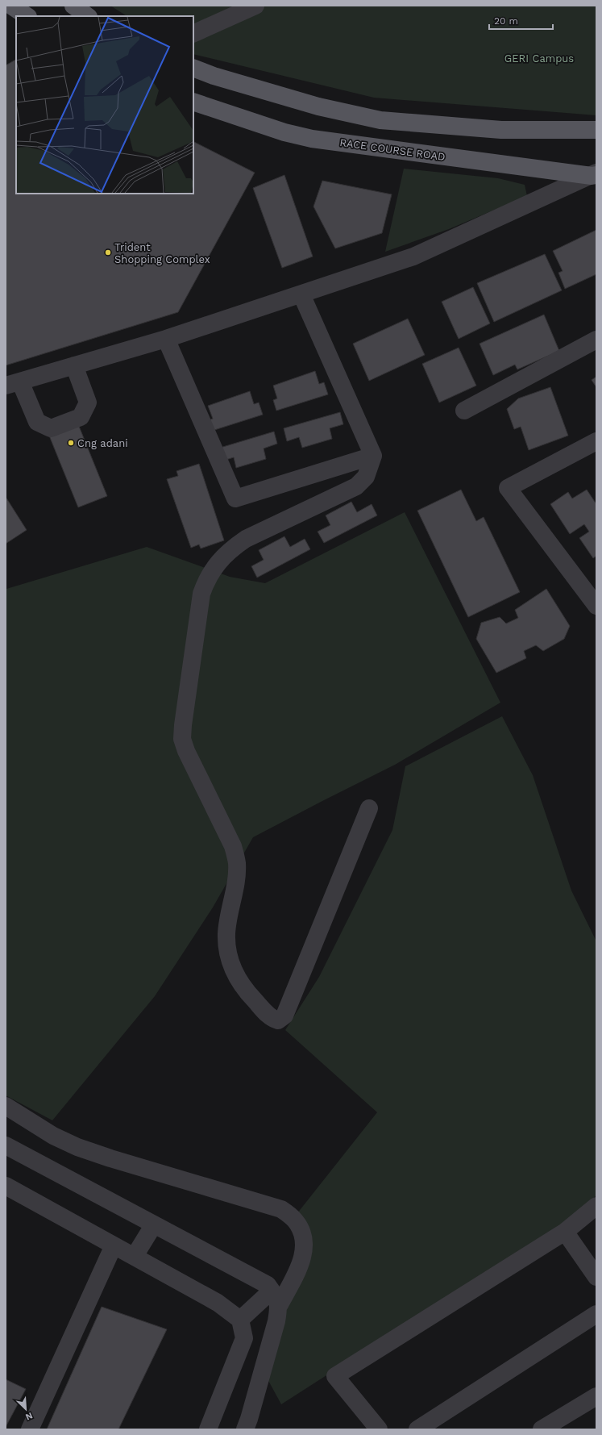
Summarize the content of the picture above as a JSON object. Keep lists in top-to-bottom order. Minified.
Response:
{"streets":{"main road":["RACE COURSE ROAD"]},"parks":["GERI Campus"],"places":["Trident Shopping Complex","Cng adani"],"scale_bar":"20 m","north":"bottom right"}
